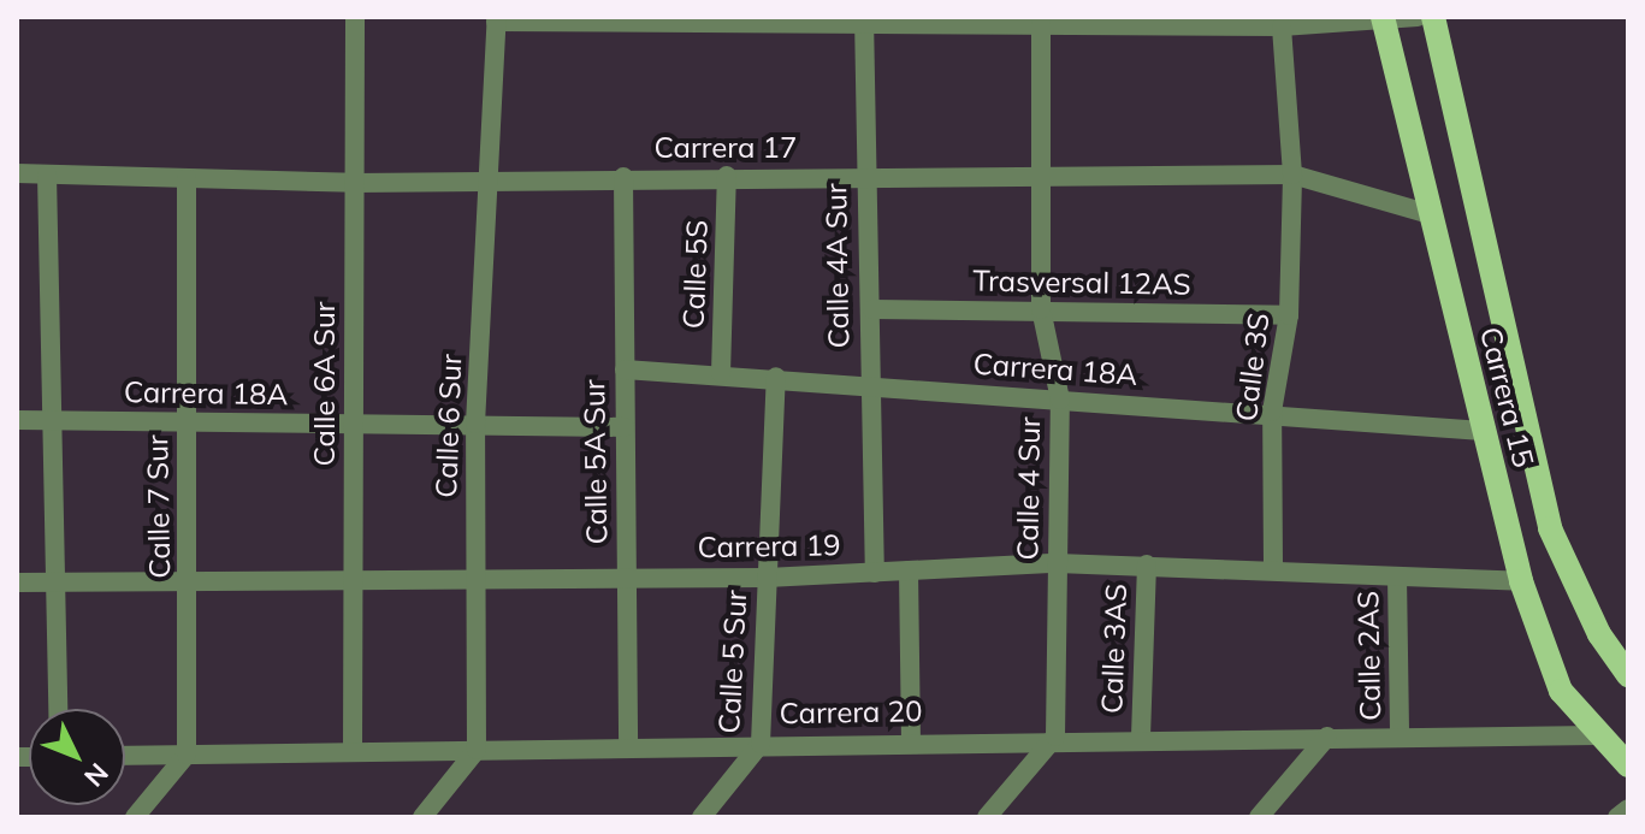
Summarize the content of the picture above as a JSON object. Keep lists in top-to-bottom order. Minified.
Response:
{"streets":{"main road":["Carrera 15"],"street":["Carrera 17","Calle 4A Sur","Calle 5S","Trasversal 12AS","Calle 3S","Carrera 18A","Calle 6A Sur","Calle 6 Sur","Calle 5A Sur","Calle 4 Sur","Calle 7 Sur","Carrera 19","Calle 3AS","Calle 2AS","Calle 5 Sur","Carrera 20"]},"crossings":[["Carrera 17","Calle 4A Sur"],["Carrera 17","Calle 5S"],["Carrera 17","Calle 3S"],["Carrera 17","Calle 6A Sur"],["Carrera 17","Carrera 15"],["Carrera 17","Calle 6 Sur"],["Carrera 17","Calle 5A Sur"],["Carrera 17","Calle 4 Sur"],["Carrera 17","Calle 7 Sur"],["Calle 4A Sur","Trasversal 12AS"],["Calle 4A Sur","Carrera 18A"],["Calle 4A Sur","Carrera 19"],["Calle 5S","Carrera 18A"],["Trasversal 12AS","Calle 3S"],["Trasversal 12AS","Calle 4 Sur"],["Calle 3S","Carrera 18A"],["Calle 3S","Carrera 19"],["Carrera 18A","Calle 6A Sur"],["Carrera 18A","Carrera 15"],["Carrera 18A","Calle 6 Sur"],["Carrera 18A","Calle 5A Sur"],["Carrera 18A","Calle 4 Sur"],["Carrera 18A","Calle 7 Sur"],["Carrera 18A","Calle 5 Sur"],["Calle 6A Sur","Carrera 19"],["Calle 6A Sur","Carrera 20"],["Carrera 15","Carrera 19"],["Carrera 15","Carrera 20"],["Calle 6 Sur","Carrera 19"],["Calle 6 Sur","Carrera 20"],["Calle 5A Sur","Carrera 19"],["Calle 5A Sur","Carrera 20"],["Calle 4 Sur","Carrera 19"],["Calle 4 Sur","Carrera 20"],["Calle 7 Sur","Carrera 19"],["Calle 7 Sur","Carrera 20"],["Carrera 19","Calle 3AS"],["Carrera 19","Calle 2AS"],["Carrera 19","Calle 5 Sur"],["Calle 3AS","Carrera 20"],["Calle 2AS","Carrera 20"],["Calle 5 Sur","Carrera 20"]],"north":"bottom right"}
